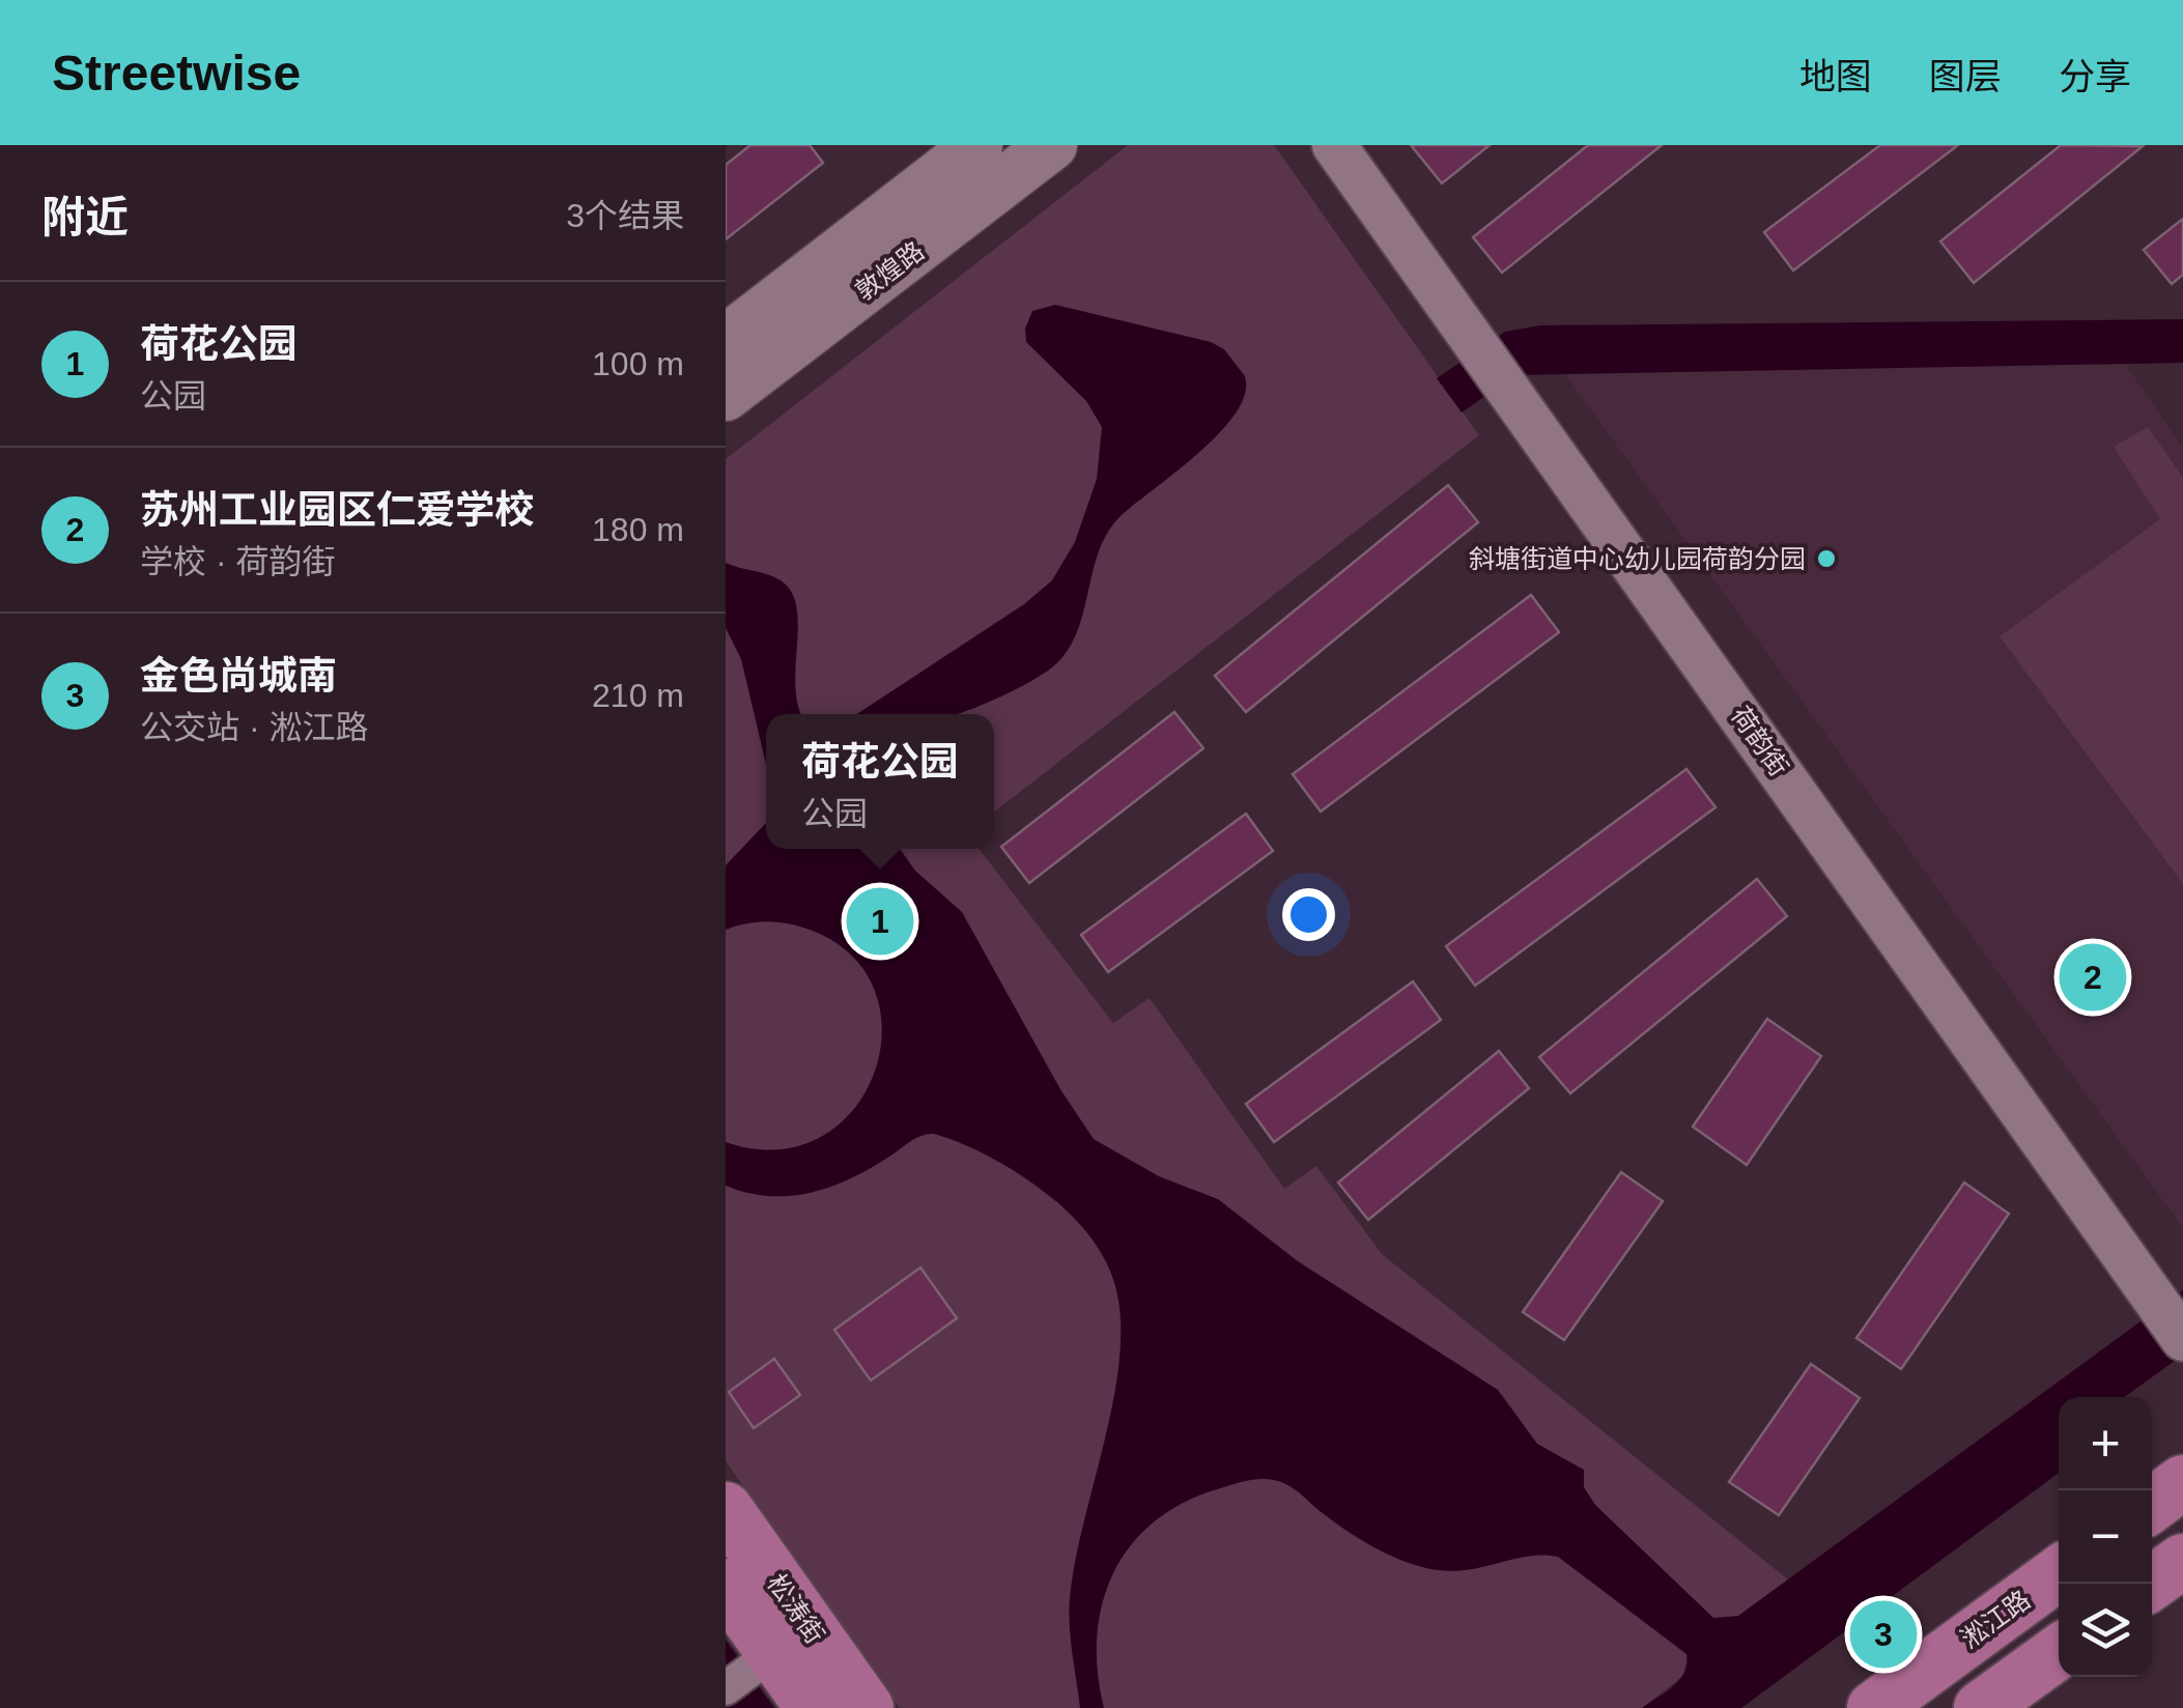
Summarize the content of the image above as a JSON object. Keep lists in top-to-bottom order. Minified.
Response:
{"streets":{"main road":["敦煌路","松涛街","淞江路"],"street":["荷韵街"]},"places":["斜塘街道中心幼儿园荷韵分园"],"page":{"header":"Streetwise","nav":["地图","图层","分享"],"heading":["附近","3个结果"],"list":[{"mark":"1","name":"荷花公园","note":"公园","value":"100 m"},{"mark":"2","name":"苏州工业园区仁爱学校","note":"学校 · 荷韵街","value":"180 m"},{"mark":"3","name":"金色尚城南","note":"公交站 · 淞江路","value":"210 m"}],"popup":["荷花公园","公园"],"pins":["1","2","3"],"map_buttons":["+","−"]}}
